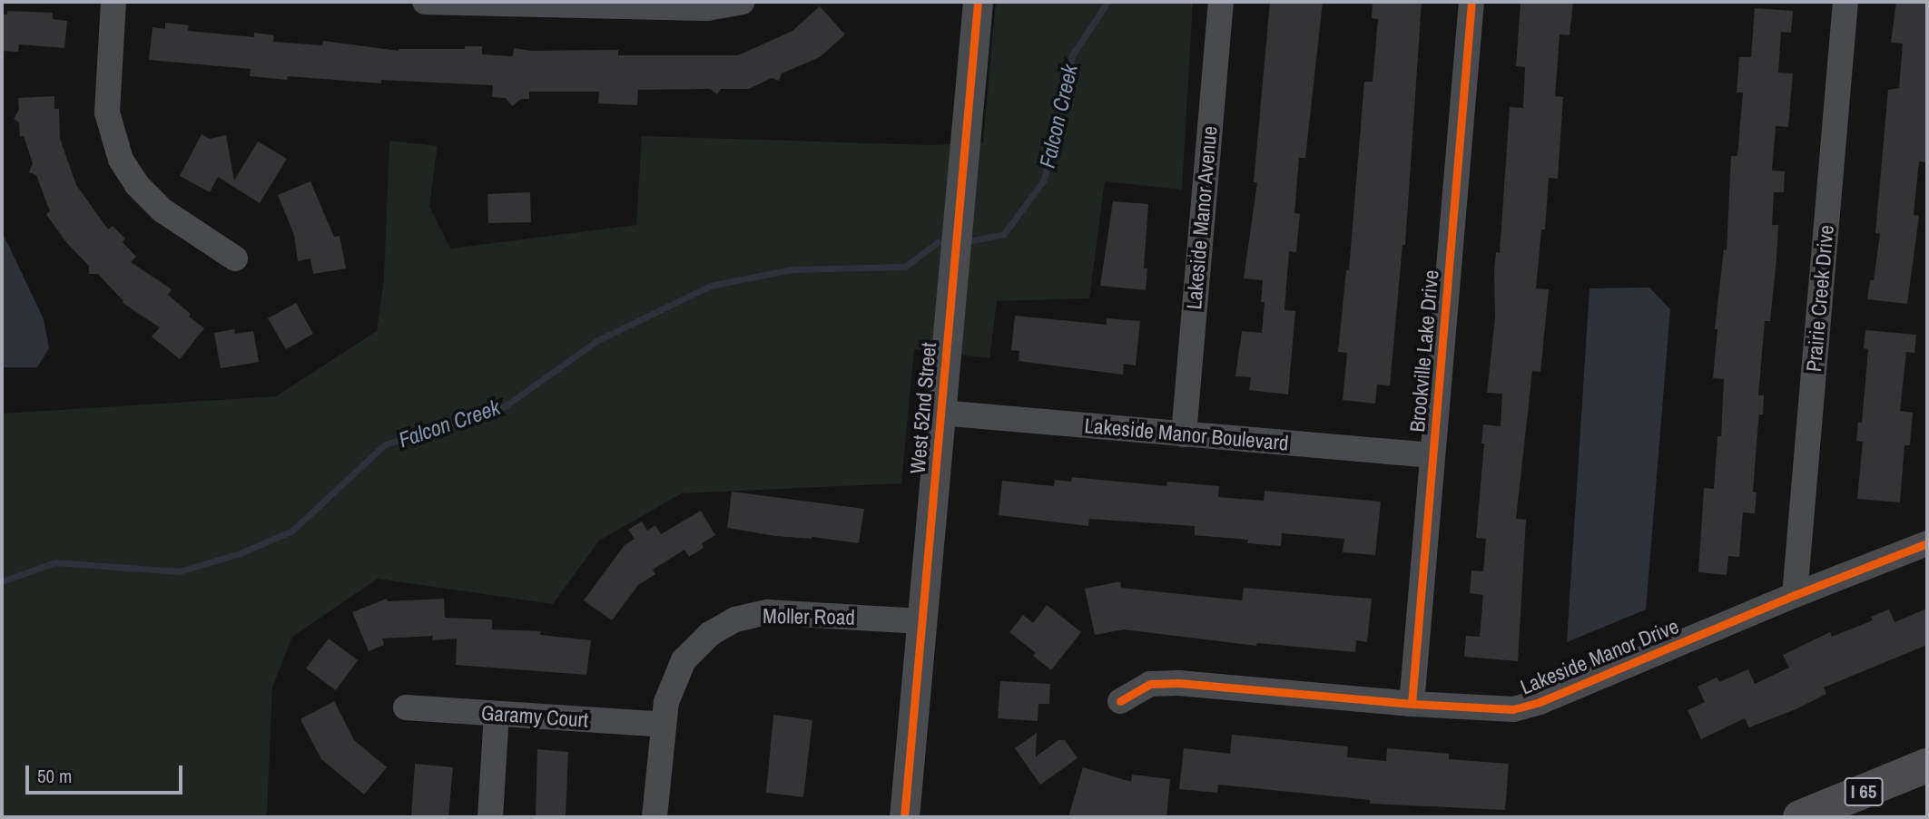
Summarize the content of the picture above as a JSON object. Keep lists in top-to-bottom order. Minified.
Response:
{"streets":{"highway":["I 65"],"street":["Lakeside Manor Avenue","Prairie Creek Drive","Brookville Lake Drive","West 52nd Street","Lakeside Manor Boulevard","Moller Road","Lakeside Manor Drive","Garamy Court"]},"crossings":[["Lakeside Manor Avenue","Lakeside Manor Boulevard"],["Prairie Creek Drive","Lakeside Manor Drive"],["Brookville Lake Drive","Lakeside Manor Boulevard"],["Brookville Lake Drive","Lakeside Manor Drive"],["West 52nd Street","Lakeside Manor Boulevard"],["West 52nd Street","Moller Road"],["Moller Road","Garamy Court"]],"water":["Falcon Creek"],"scale_bar":"50 m"}
